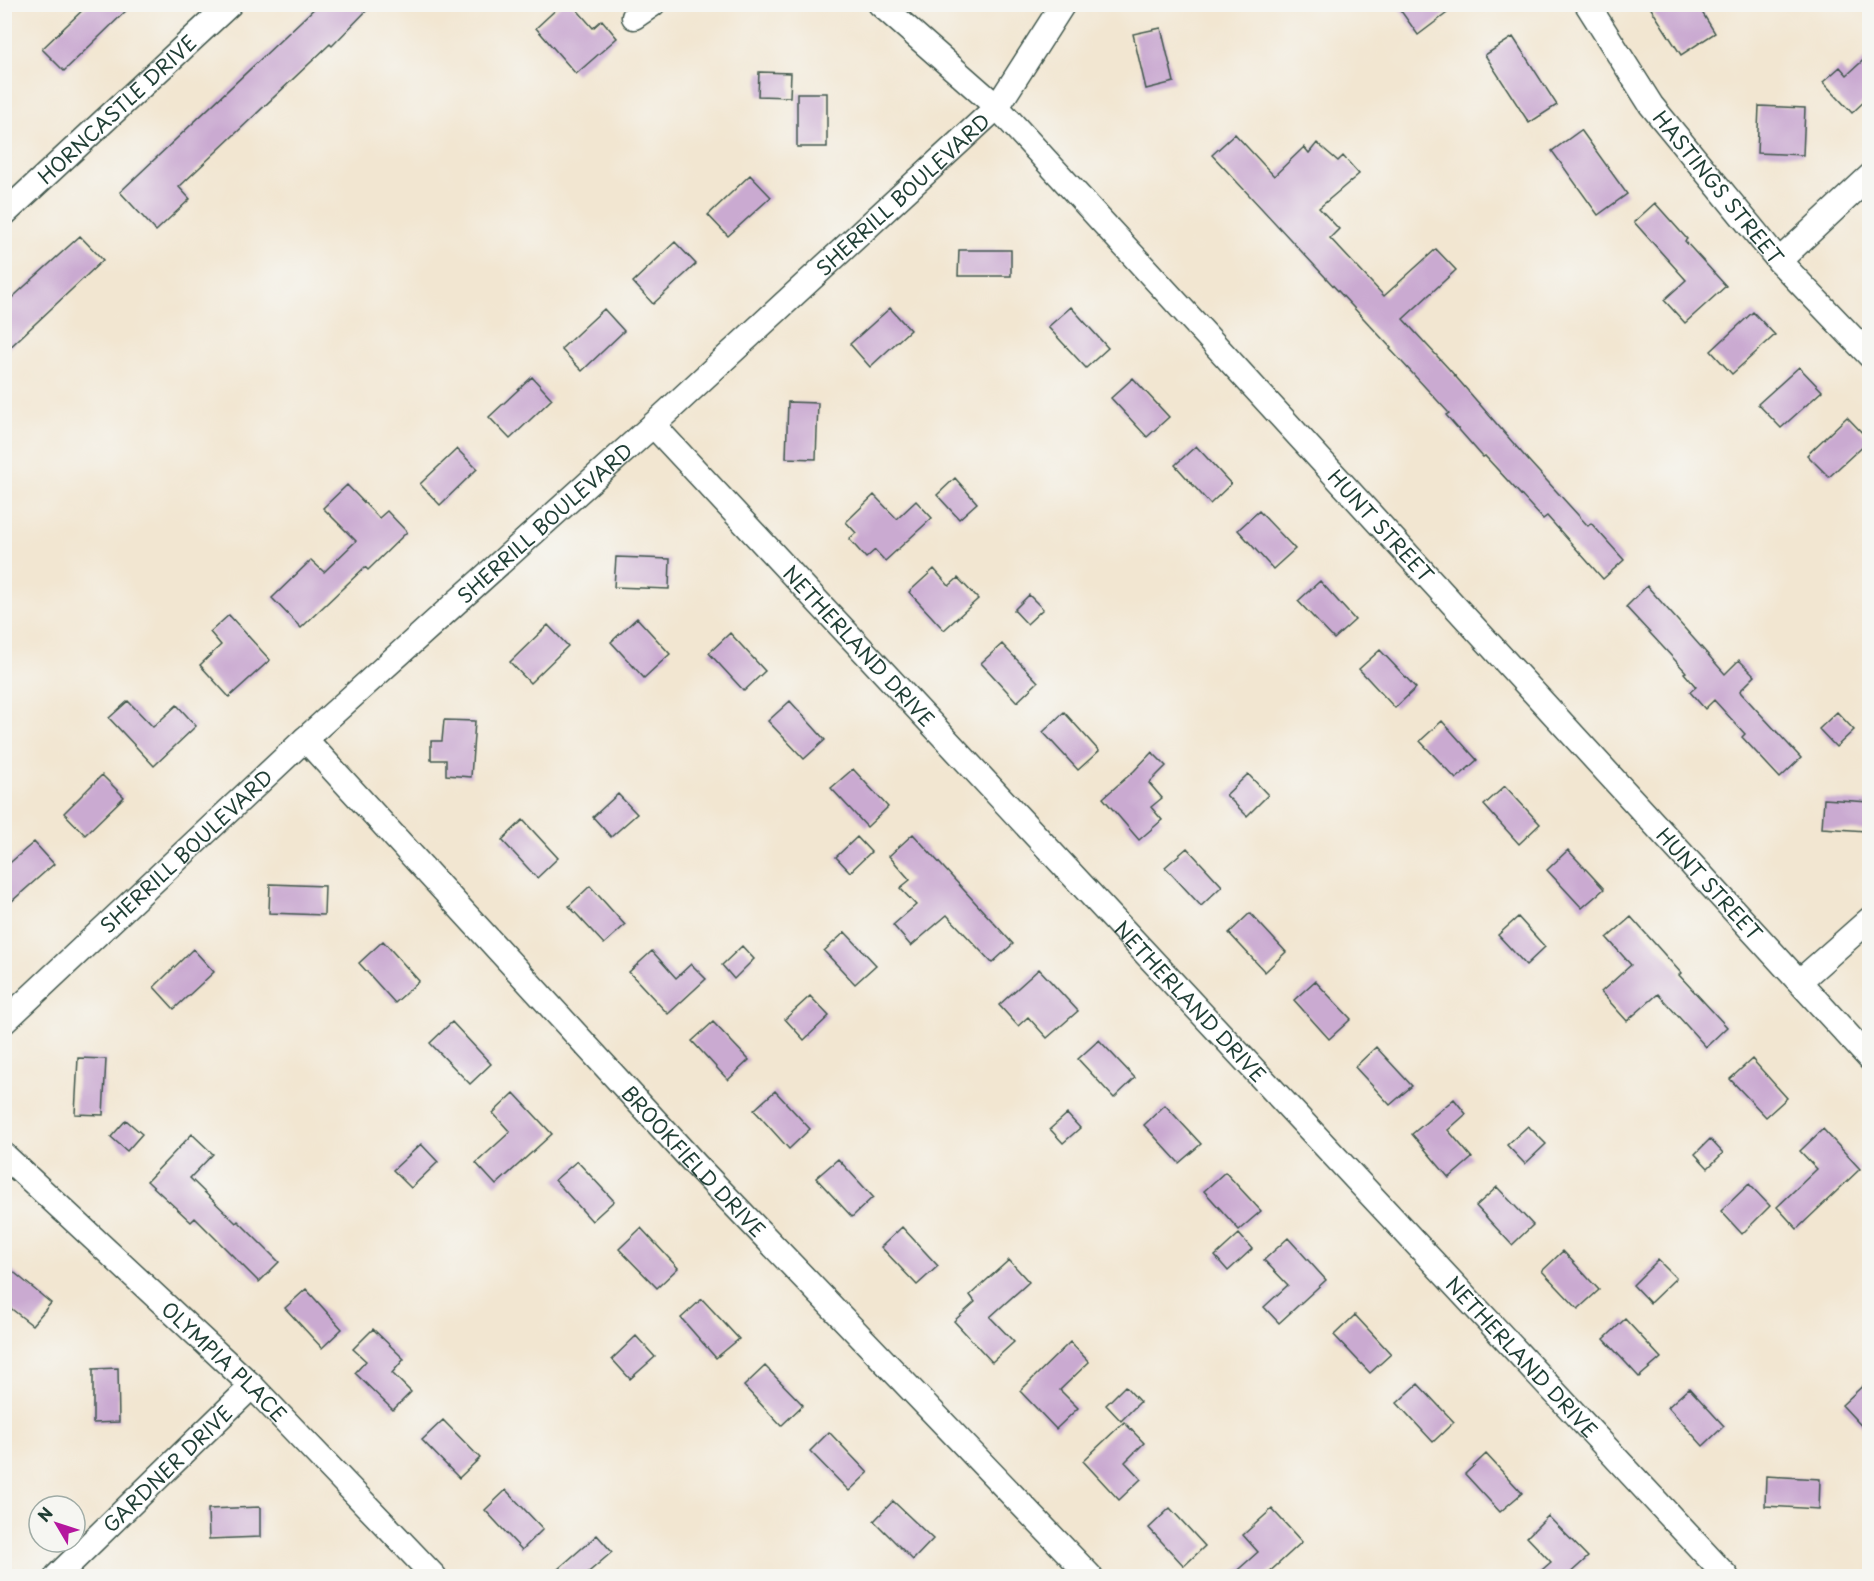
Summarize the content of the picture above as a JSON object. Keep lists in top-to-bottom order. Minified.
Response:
{"streets":{"street":["HORNCASTLE DRIVE","HASTINGS STREET","SHERRILL BOULEVARD","HUNT STREET","NETHERLAND DRIVE","BROOKFIELD DRIVE","OLYMPIA PLACE","GARDNER DRIVE"]},"crossings":[["SHERRILL BOULEVARD","HUNT STREET"],["SHERRILL BOULEVARD","NETHERLAND DRIVE"],["SHERRILL BOULEVARD","BROOKFIELD DRIVE"],["OLYMPIA PLACE","GARDNER DRIVE"]],"north":"top left"}
